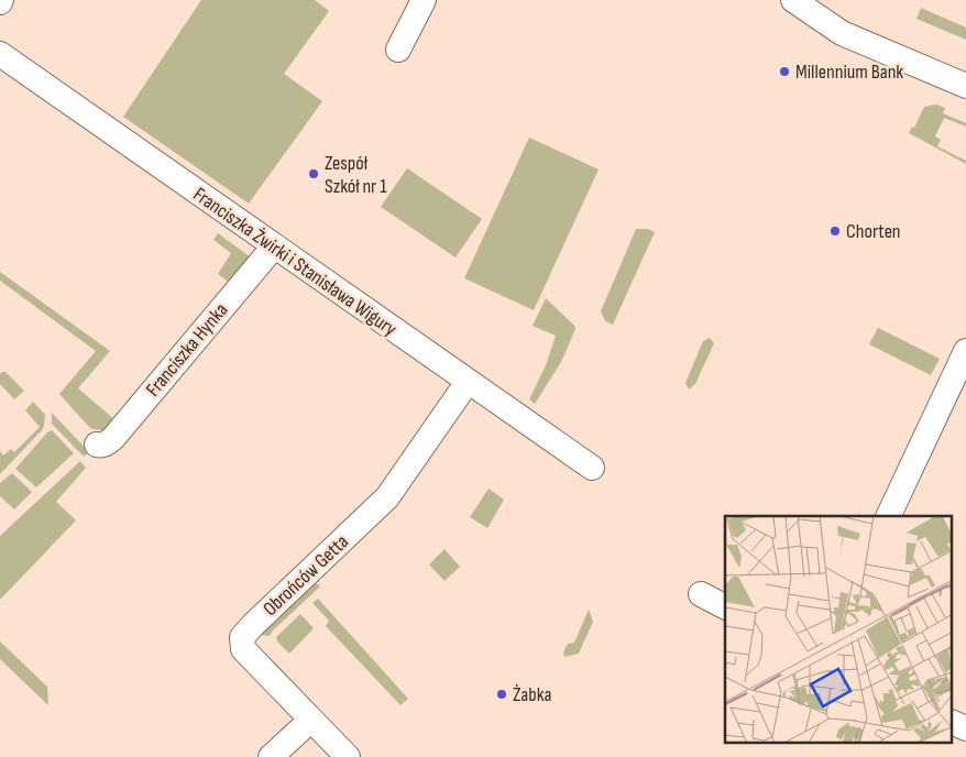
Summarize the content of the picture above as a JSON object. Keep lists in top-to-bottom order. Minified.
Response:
{"streets":{"street":["Franciszka Żwirki i Stanisława Wigury","Franciszka Hynka","Obrońców Getta"]},"crossings":[["Franciszka Żwirki i Stanisława Wigury","Franciszka Hynka"],["Franciszka Żwirki i Stanisława Wigury","Obrońców Getta"]],"places":["Millennium Bank","Zespół Szkół nr 1","Chorten","Żabka"]}
